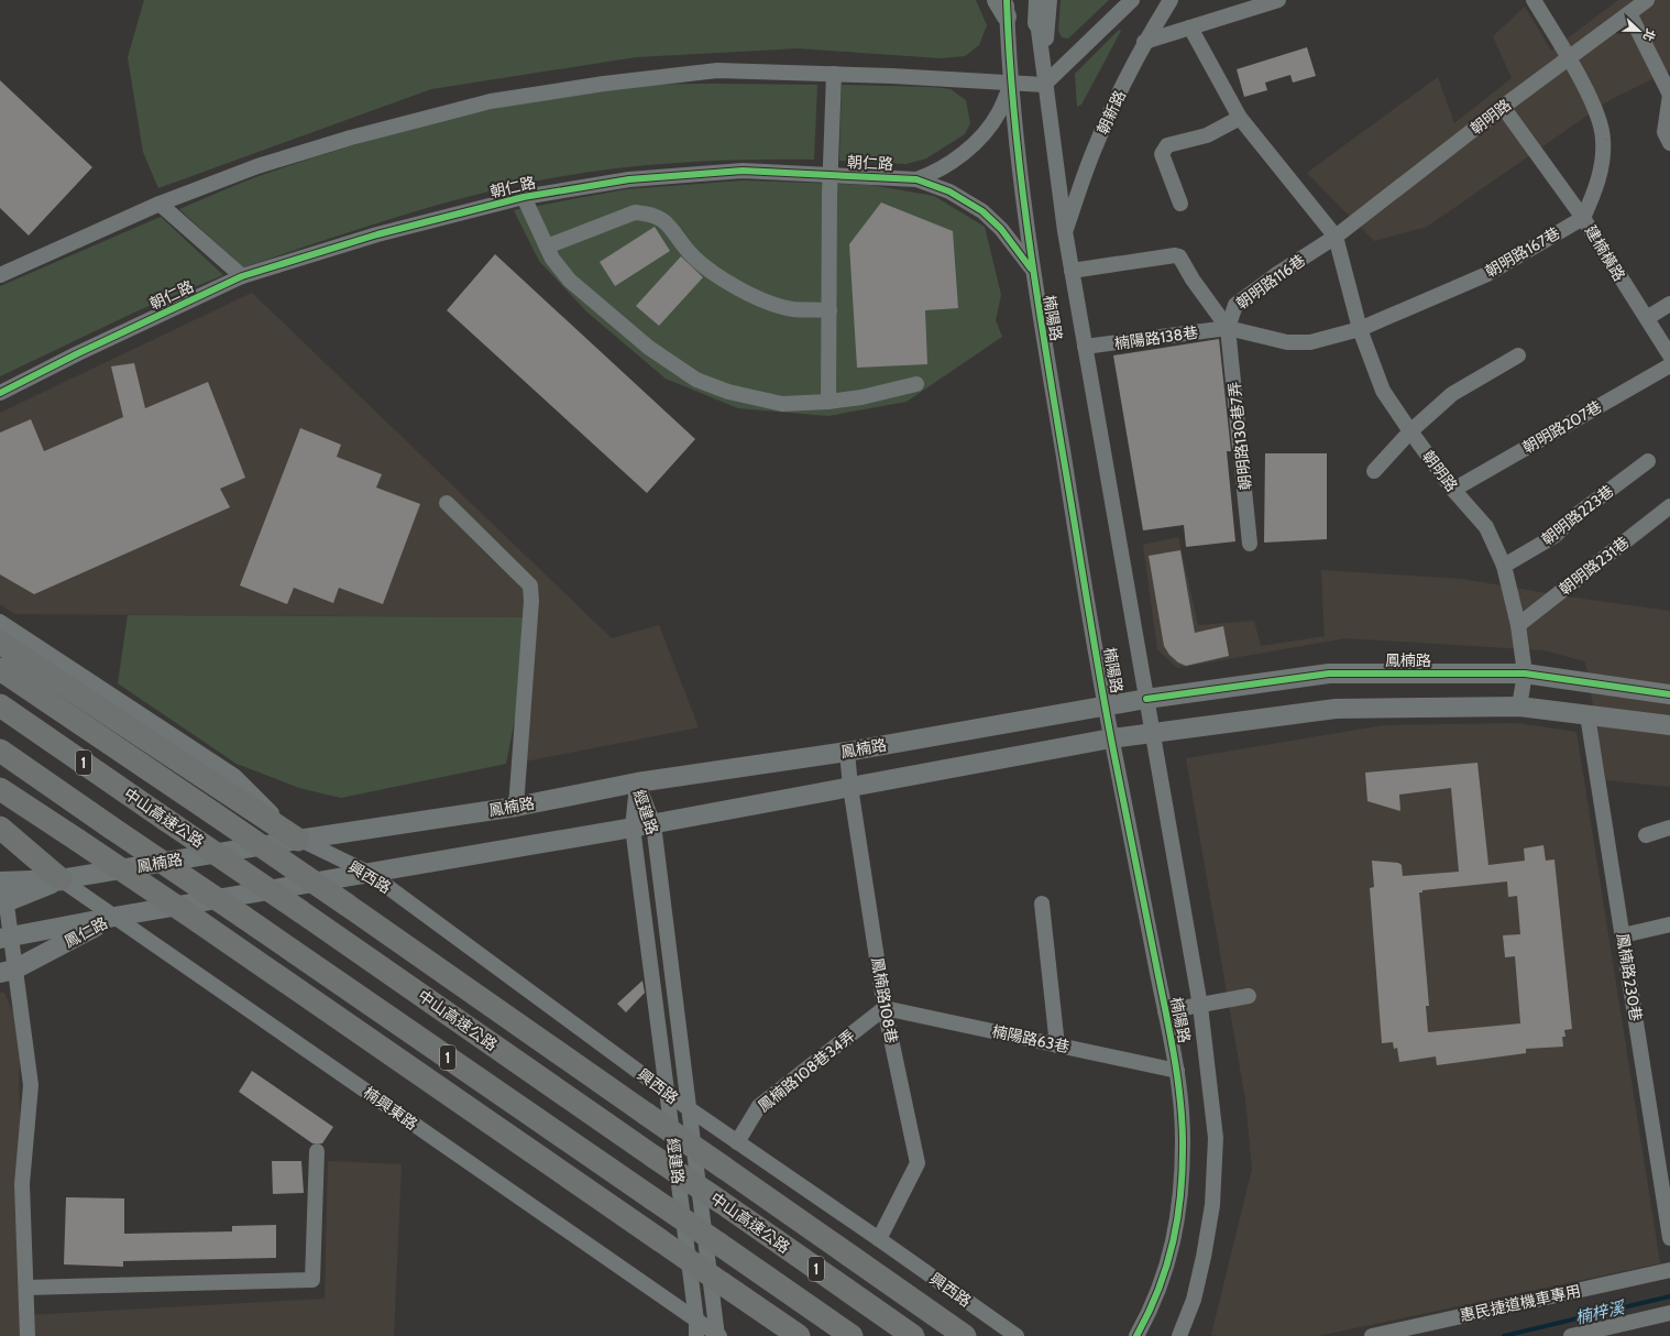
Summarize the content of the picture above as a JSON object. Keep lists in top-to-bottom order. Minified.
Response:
{"streets":{"highway":["1","中山高速公路"],"main road":["鳳楠路","鳳仁路"],"street":["朝新路","朝明路","朝仁路","朝明路167巷","建楠橫路","朝明路116巷","楠陽路","楠陽路138巷","朝明路207巷","朝明路130巷7弄","朝明路223巷","朝明路231巷","經建路","興西路","鳳楠路230巷","鳳楠路108巷","楠陽路63巷","鳳楠路108巷34弄","楠興東路","惠民捷道機車專用"]},"crossings":[["朝新路","楠陽路"],["朝明路","朝明路167巷"],["朝明路","建楠橫路"],["朝明路","朝明路116巷"],["朝明路","朝明路207巷"],["朝明路","朝明路223巷"],["朝明路","朝明路231巷"],["朝明路","鳳楠路"],["朝仁路","楠陽路"],["朝明路167巷","建楠橫路"],["朝明路167巷","朝明路116巷"],["朝明路167巷","楠陽路138巷"],["朝明路167巷","朝明路130巷7弄"],["朝明路116巷","楠陽路"],["朝明路116巷","楠陽路138巷"],["朝明路116巷","朝明路130巷7弄"],["楠陽路","楠陽路138巷"],["楠陽路","鳳楠路"],["楠陽路","楠陽路63巷"],["楠陽路138巷","朝明路130巷7弄"],["鳳楠路","經建路"],["鳳楠路","興西路"],["鳳楠路","鳳楠路108巷"],["鳳楠路","楠興東路"],["經建路","興西路"],["經建路","楠興東路"],["興西路","鳳楠路108巷"],["興西路","鳳楠路108巷34弄"],["鳳仁路","楠興東路"],["鳳楠路108巷","楠陽路63巷"],["鳳楠路108巷","鳳楠路108巷34弄"],["楠陽路63巷","鳳楠路108巷34弄"]],"water":["楠梓溪"],"north":"right"}
